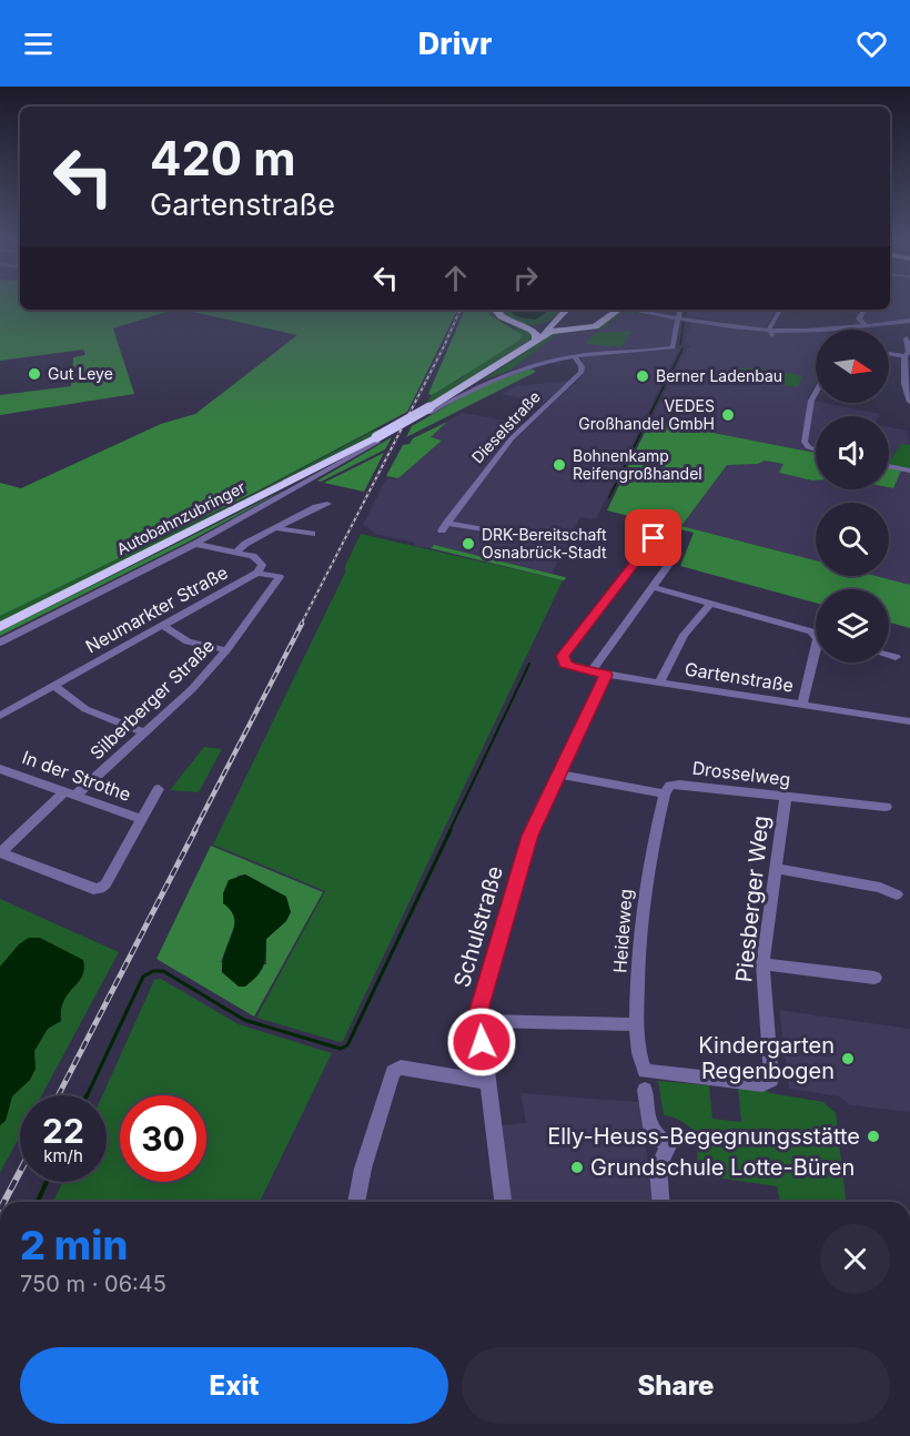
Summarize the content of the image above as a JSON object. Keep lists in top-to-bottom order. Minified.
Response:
{"streets":{"highway":["Autobahnzubringer"],"street":["Dieselstraße","Neumarkter Straße","Gartenstraße","Silberberger Straße","Drosselweg","In der Strothe","Piesberger Weg","Schulstraße","Heideweg"]},"crossings":[["Neumarkter Straße","Silberberger Straße"],["Gartenstraße","Schulstraße"],["Silberberger Straße","In der Strothe"],["Drosselweg","Piesberger Weg"],["Drosselweg","Schulstraße"],["Drosselweg","Heideweg"],["Piesberger Weg","Heideweg"]],"places":["Gut Leye","Berner Ladenbau","VEDES Großhandel GmbH","Bohnenkamp Reifengroßhandel","DRK-Bereitschaft Osnabrück-Stadt","Kindergarten Regenbogen","Elly-Heuss-Begegnungsstätte","Grundschule Lotte-Büren"],"north":"right","page":{"header":"Drivr","turn":["420 m","Gartenstraße"],"speed":"22 km/h","limit":"30","heading":["2 min","750 m · 06:45"],"buttons":["Exit","Share"]}}
